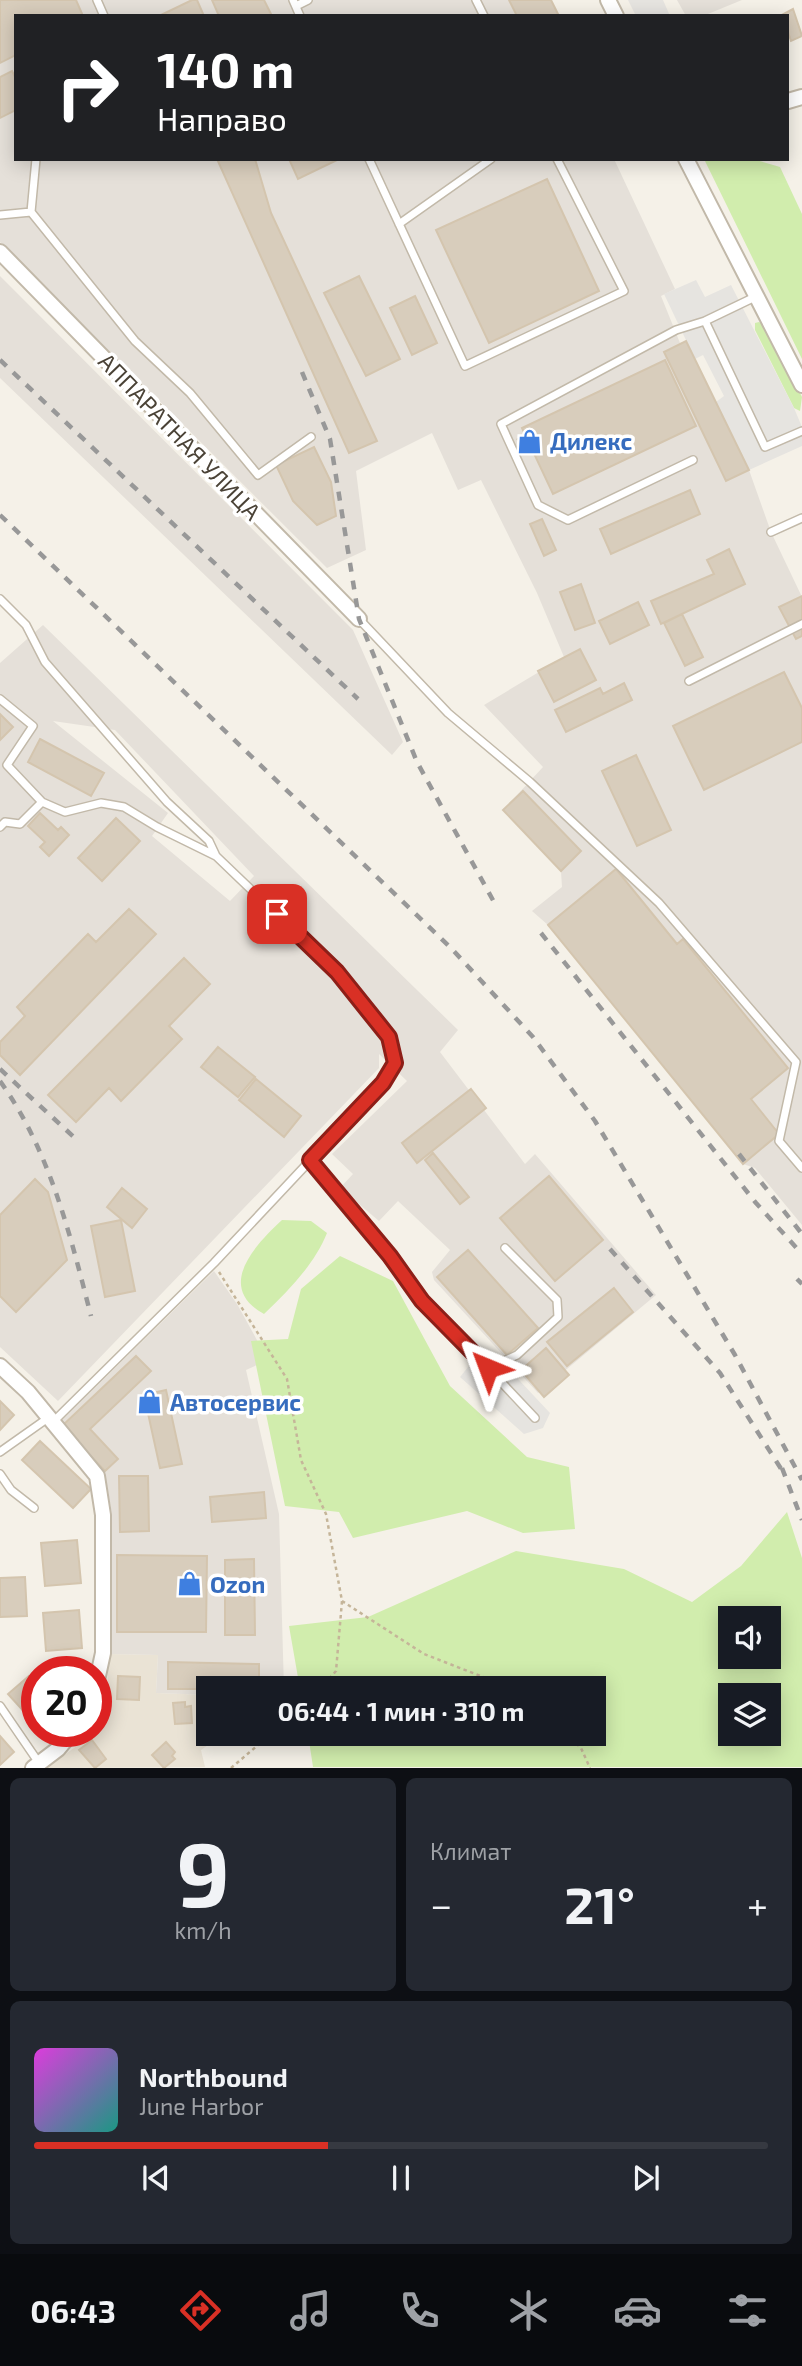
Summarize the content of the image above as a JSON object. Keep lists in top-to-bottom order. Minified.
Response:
{"streets":{"street":["АППАРАТНАЯ УЛИЦА"]},"places":{"shop":["Дилекс","Автосервис","Ozon"]},"page":{"turn":["140 m","Направо"],"limit":"20","trip":"06:44 · 1 мин · 310 m","tile":[["9","km/h"],"Климат"],"heat":["−","21°","+"],"song":["Northbound","June Harbor"],"tabs":"06:43"}}
